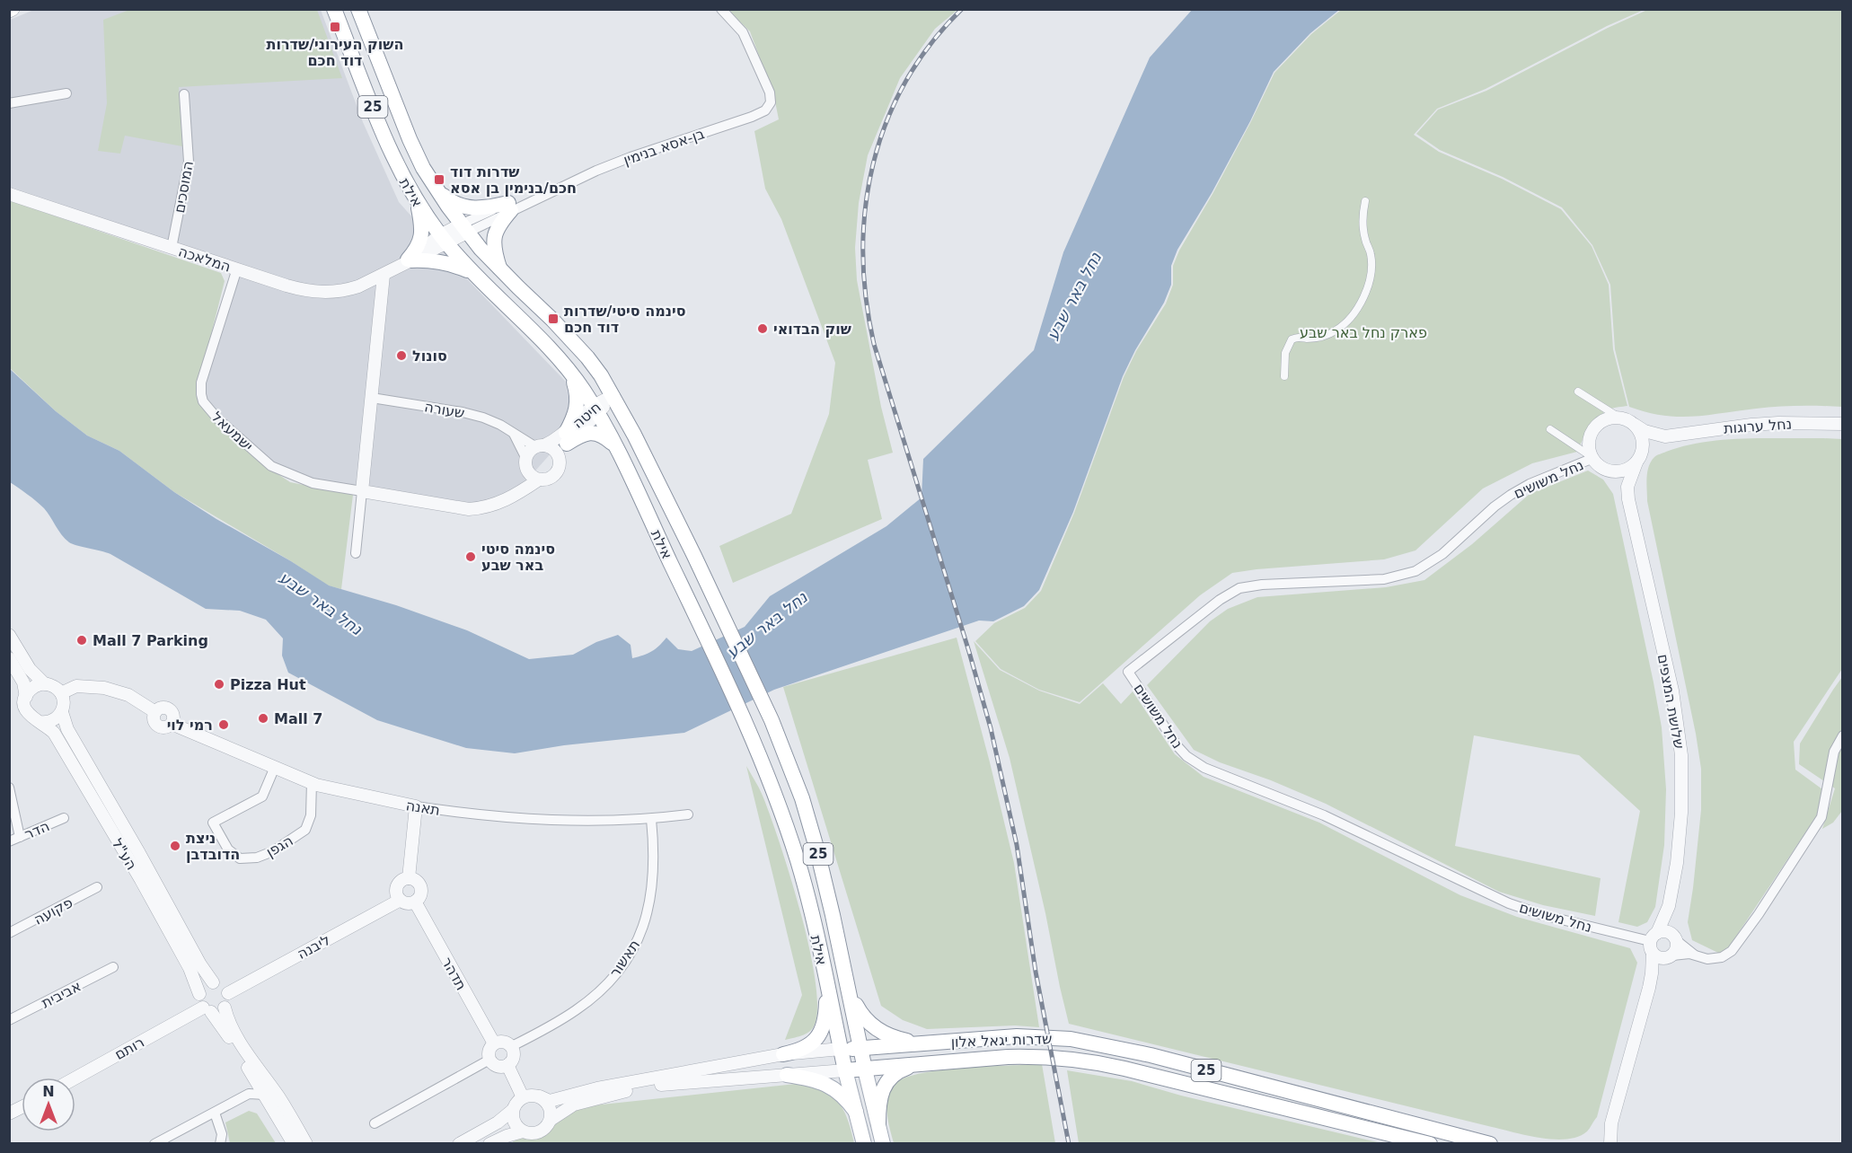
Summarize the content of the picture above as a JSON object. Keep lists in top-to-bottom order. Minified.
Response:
{"streets":{"main road":["25","אילת","שדרות יגאל אלון"],"street":["בן-אסא בנימין","המוסכים","המלאכה","שעורה","חיטה","נחל ערוגות","ישמעאל","נחל משושים","שלושת המצפים","תאנה","הדר","הגפן","הע\"ל","פקועה","ליבנה","תאשור","תדהר","אביבית","רותם"]},"crossings":[["בן-אסא בנימין","אילת"],["בן-אסא בנימין","המלאכה"],["המוסכים","המלאכה"],["אילת","המלאכה"],["אילת","חיטה"],["אילת","שדרות יגאל אלון"],["המלאכה","ישמעאל"],["שעורה","חיטה"],["חיטה","ישמעאל"],["נחל ערוגות","נחל משושים"],["נחל ערוגות","שלושת המצפים"],["נחל משושים","שלושת המצפים"],["תאנה","הגפן"],["תאנה","הע\"ל"],["תאנה","תאשור"],["הע\"ל","ליבנה"],["הע\"ל","רותם"],["ליבנה","תדהר"],["ליבנה","רותם"],["תאשור","תדהר"]],"water":["נחל באר שבע"],"parks":["פארק נחל באר שבע"],"places":{"transit":["השוק העירוני/שדרות דוד חכם","שדרות דוד חכם/בנימין בן אסא","סינמה סיטי/שדרות דוד חכם"],"other":["שוק הבדואי","סונול","סינמה סיטי באר שבע","Mall 7 Parking","Pizza Hut","Mall 7","רמי לוי","ניצת הדובדבן"]},"north":"top"}
